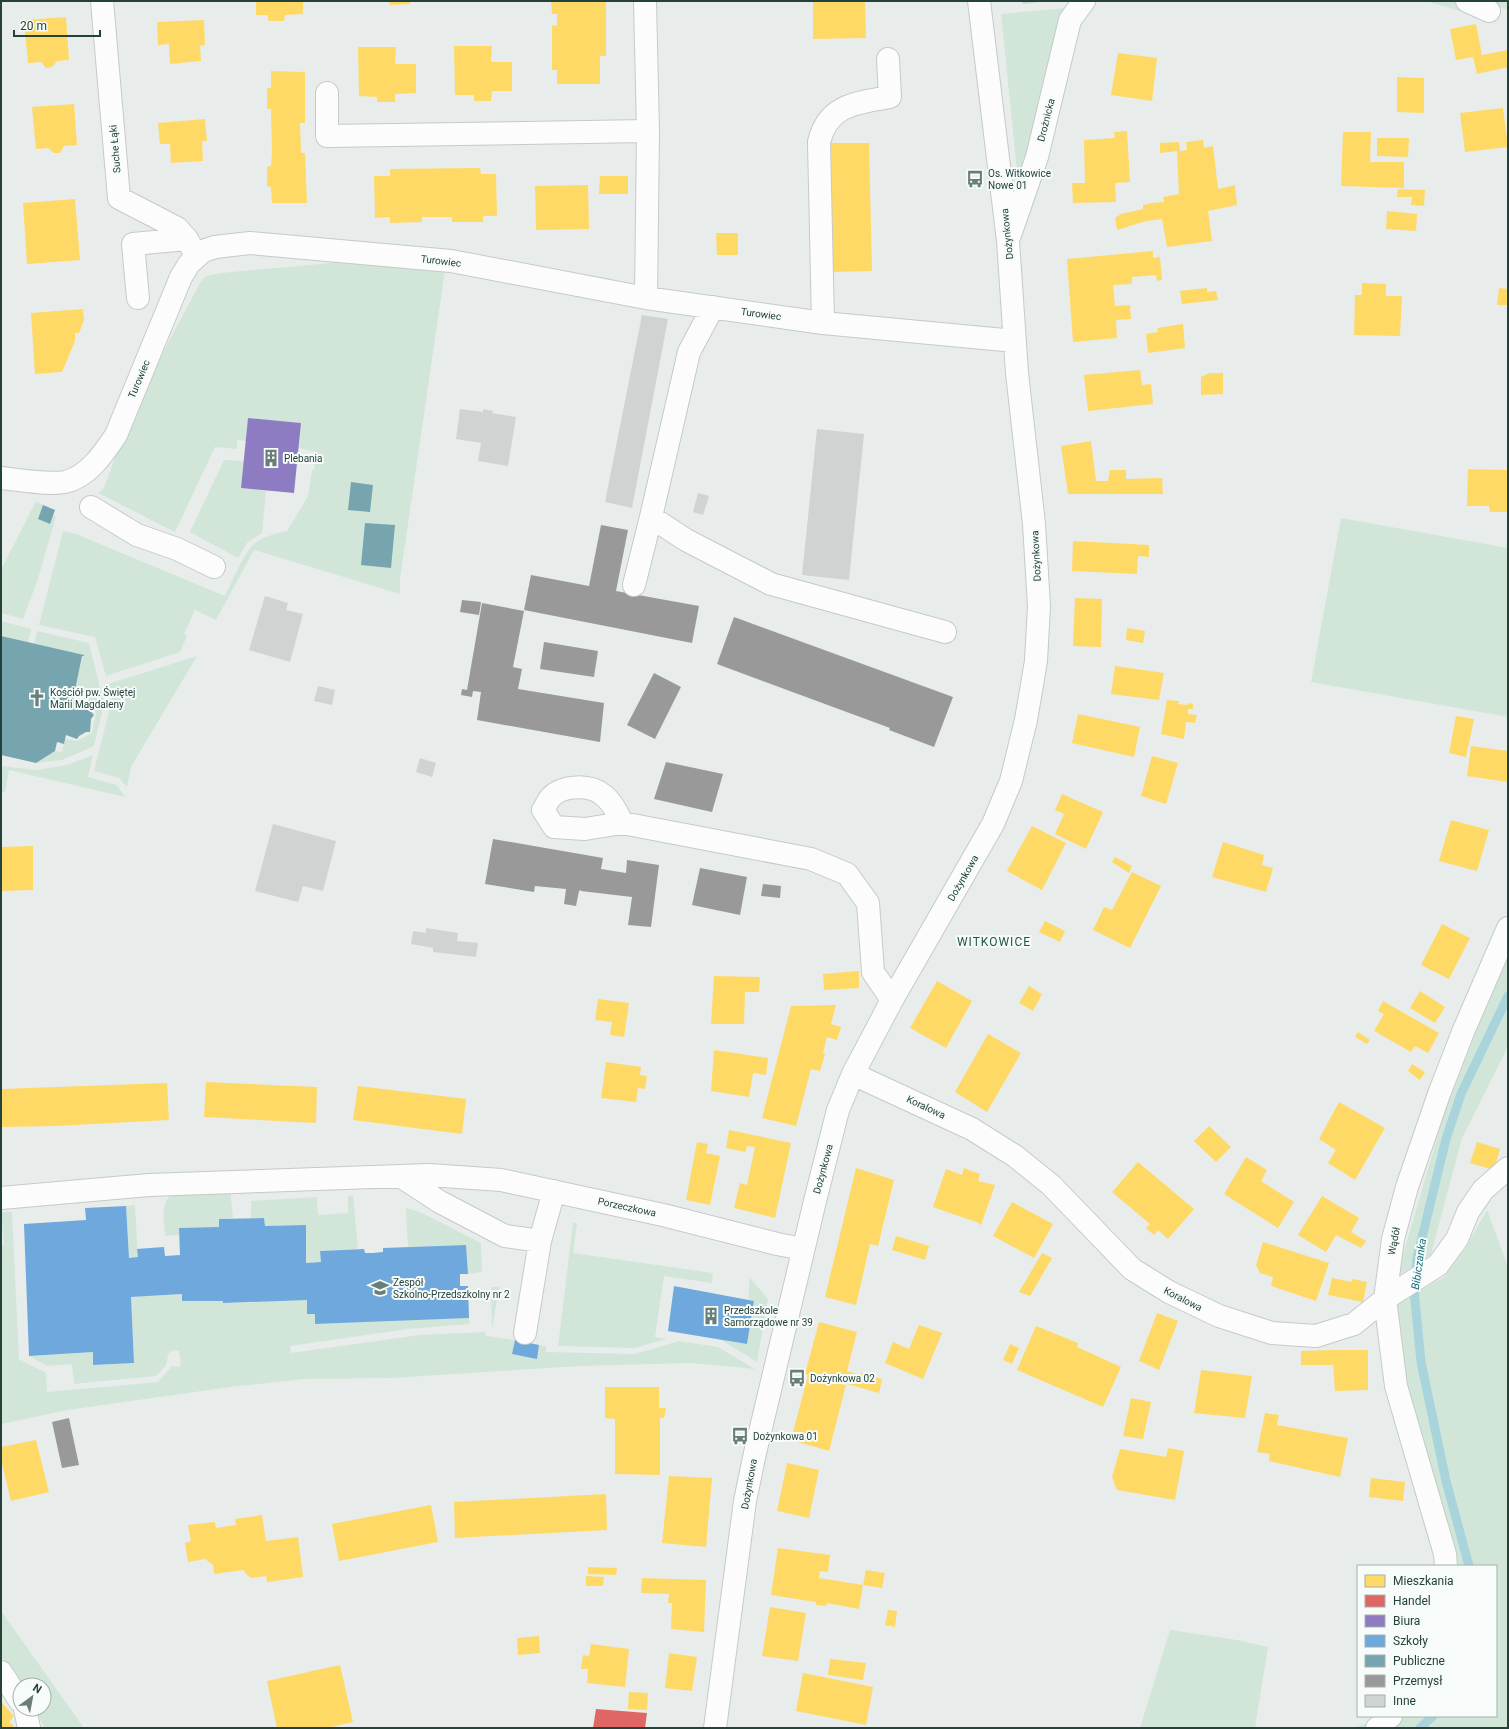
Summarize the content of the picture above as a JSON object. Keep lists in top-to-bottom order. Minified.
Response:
{"streets":{"street":["Drożnicka","Suche Łąki","Dożynkowa","Turowiec","Koralowa","Porzeczkowa","Wądół"]},"crossings":[["Drożnicka","Dożynkowa"],["Suche Łąki","Turowiec"],["Dożynkowa","Turowiec"],["Dożynkowa","Koralowa"],["Dożynkowa","Porzeczkowa"],["Koralowa","Wądół"]],"districts":["WITKOWICE"],"water":["Bibiczanka"],"places":{"bus stop":["Os. Witkowice Nowe 01","Dożynkowa 02","Dożynkowa 01"],"building":["Plebania","Przedszkole Samorządowe nr 39"],"church":["Kościół pw. Świętej Marii Magdaleny"],"school or university":["Zespół Szkolno-Przedszkolny nr 2"]},"legend":["Mieszkania","Handel","Biura","Szkoły","Publiczne","Przemysł","Inne"],"scale_bar":"20 m","north":"top right"}
